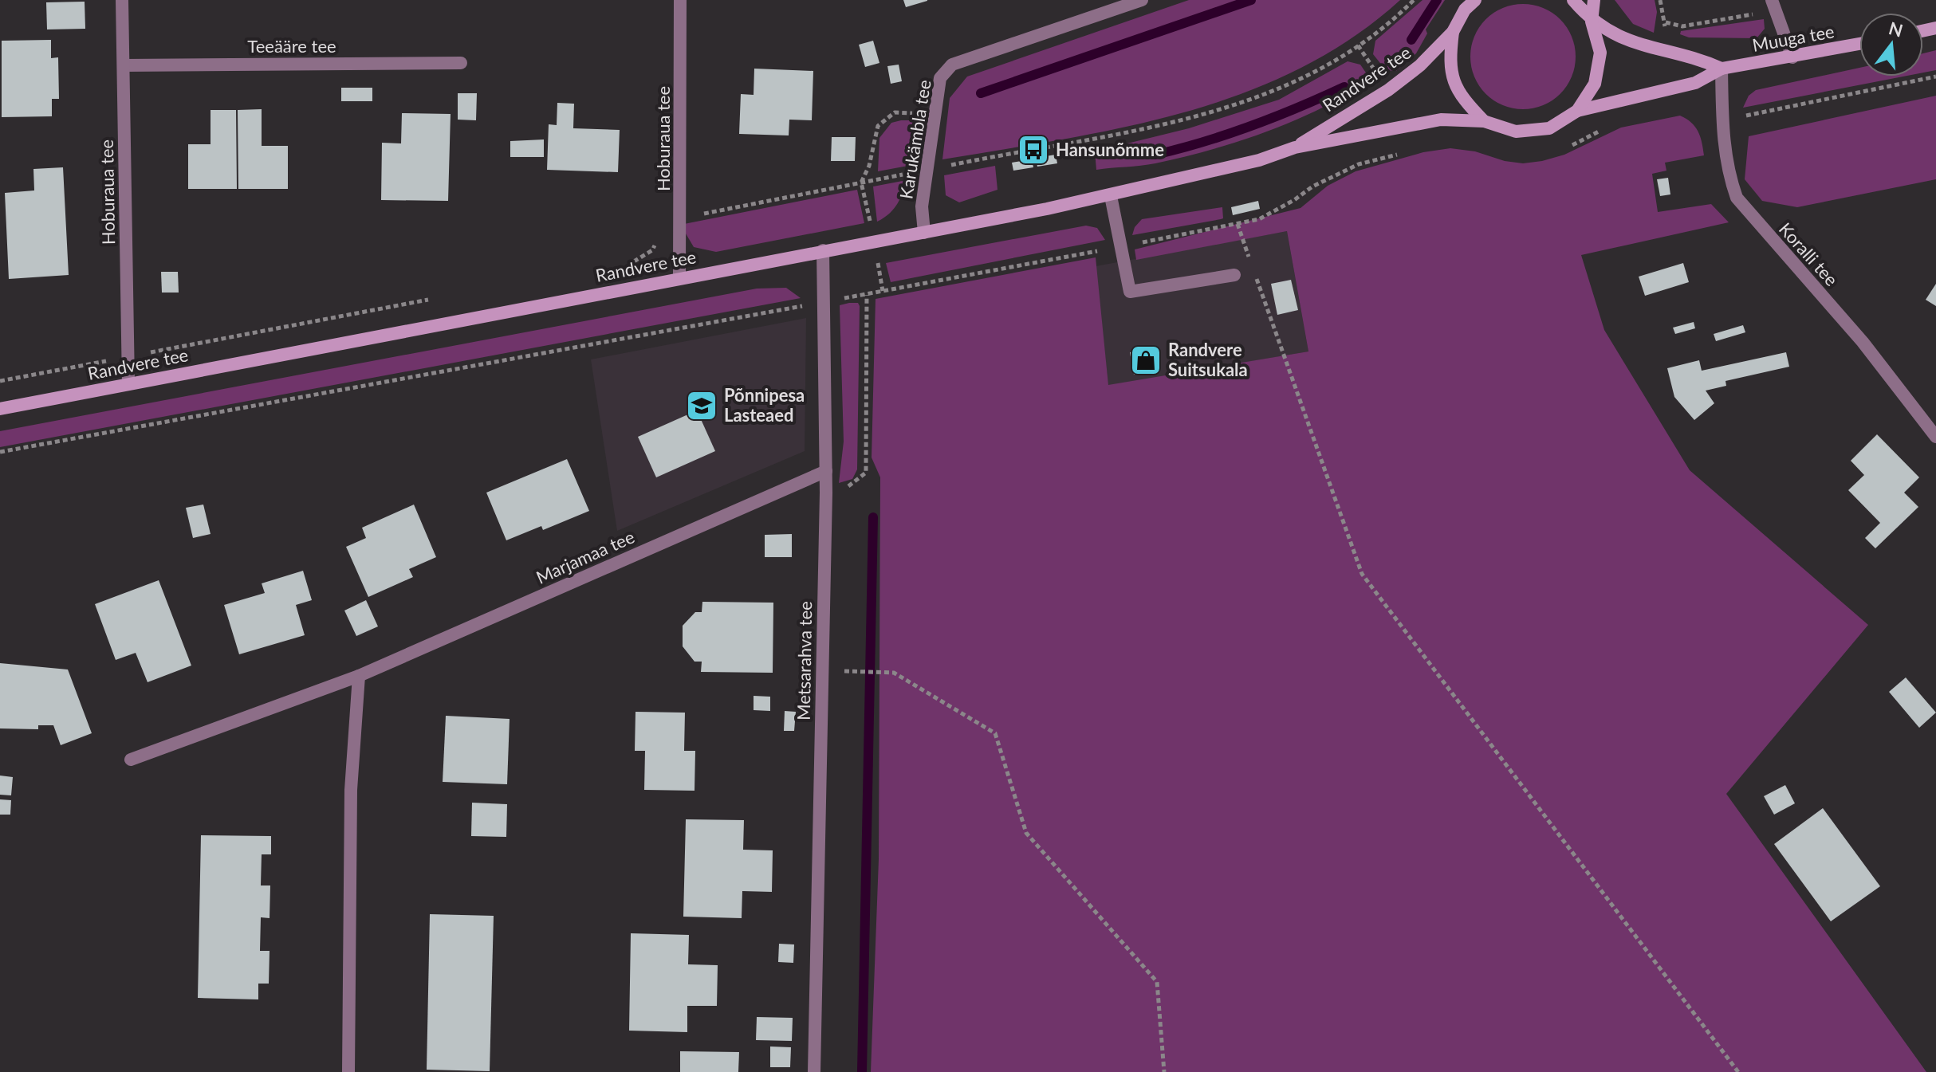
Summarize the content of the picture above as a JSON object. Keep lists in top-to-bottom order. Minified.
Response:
{"streets":{"street":["Muuga tee","Teeääre tee","Randvere tee","Hoburaua tee","Karukämbla tee","Koralli tee","Marjamaa tee","Metsarahva tee"]},"crossings":[["Muuga tee","Randvere tee"],["Muuga tee","Koralli tee"],["Teeääre tee","Hoburaua tee"],["Randvere tee","Hoburaua tee"],["Randvere tee","Karukämbla tee"],["Randvere tee","Metsarahva tee"],["Marjamaa tee","Metsarahva tee"]],"places":{"bus stop":["Hansunõmme"],"shop":["Randvere Suitsukala"],"school or university":["Põnnipesa Lasteaed"]},"north":"top"}
